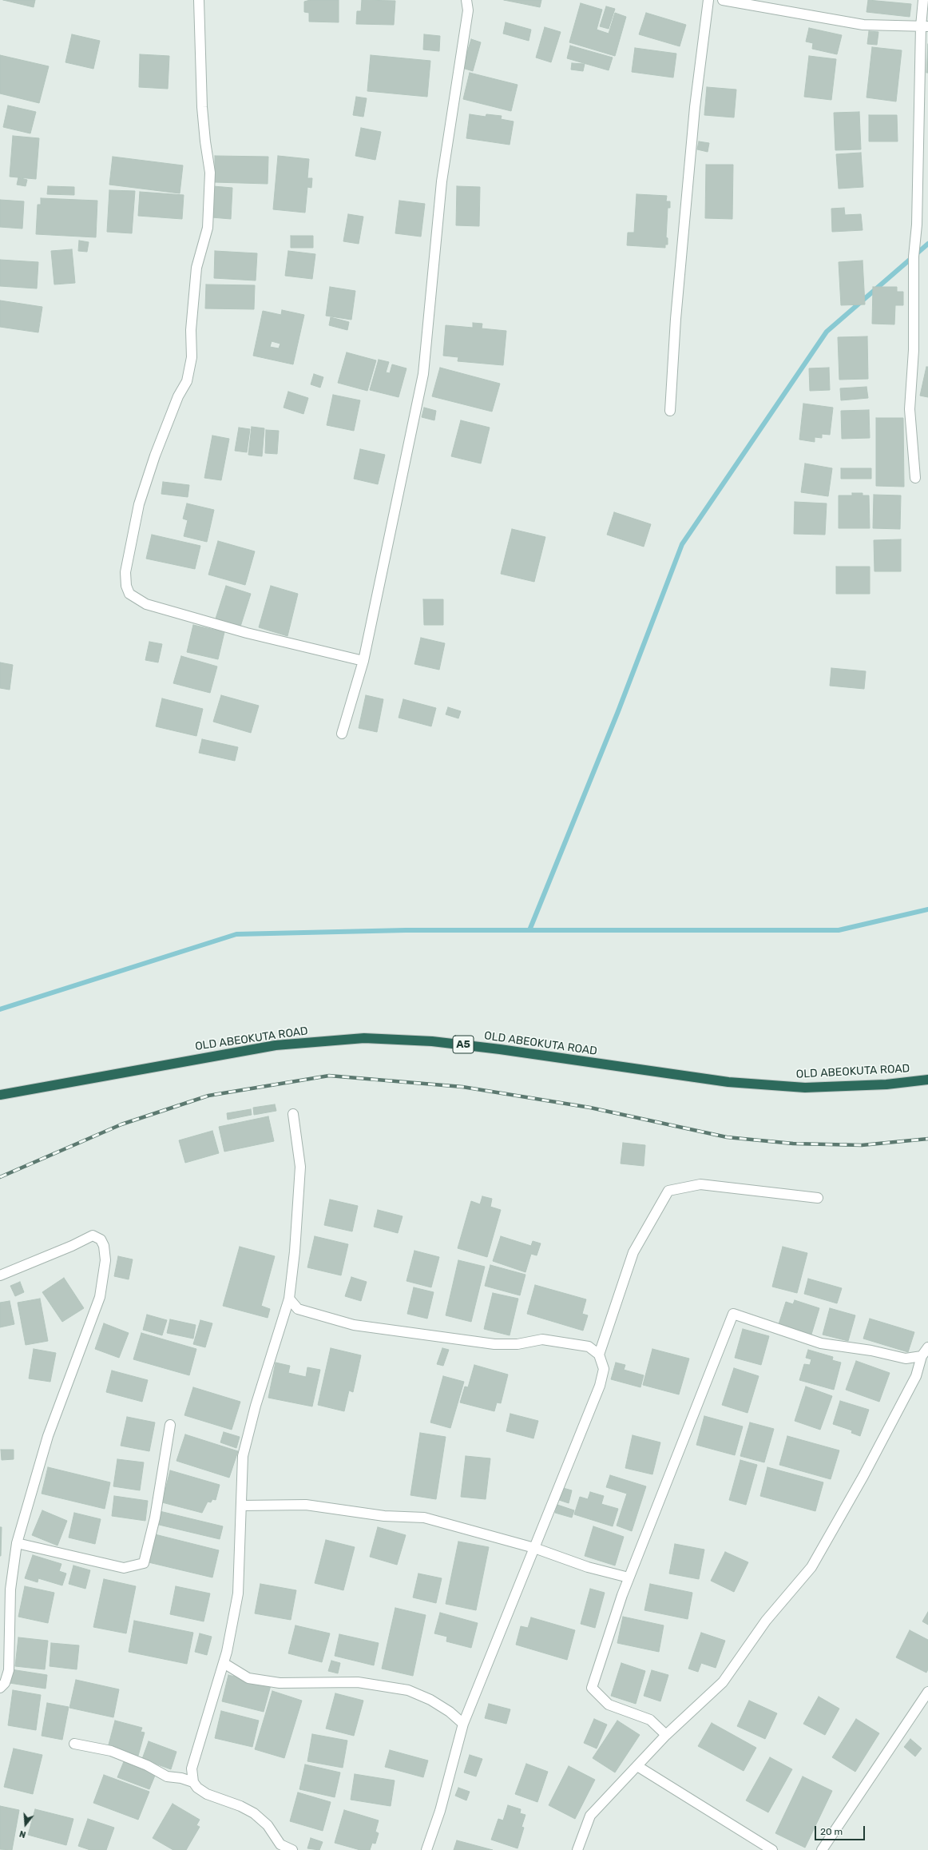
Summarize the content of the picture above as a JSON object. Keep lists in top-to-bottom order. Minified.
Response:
{"streets":{"highway":["OLD ABEOKUTA ROAD","A5"]},"scale_bar":"20 m","north":"bottom"}
